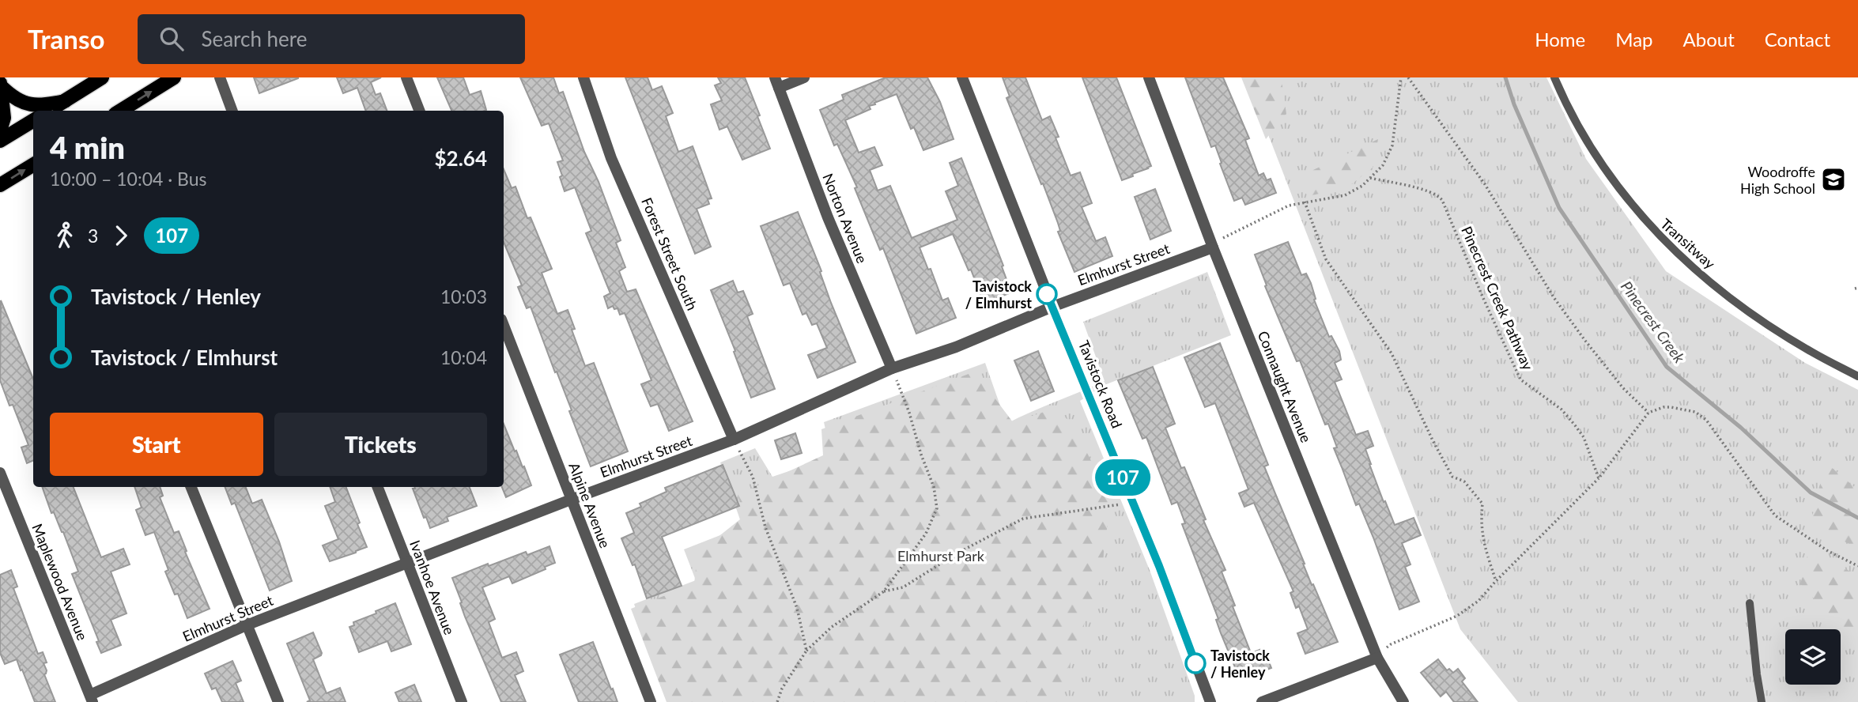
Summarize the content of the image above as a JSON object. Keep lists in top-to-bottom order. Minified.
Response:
{"streets":{"street":["Norton Avenue","Forest Street South","Elmhurst Street","Tavistock Road","Connaught Avenue","Alpine Avenue","Maplewood Avenue","Ivanhoe Avenue"],"lane":["Transitway"],"path":["Pinecrest Creek Pathway"]},"crossings":[["Norton Avenue","Elmhurst Street"],["Forest Street South","Elmhurst Street"],["Elmhurst Street","Tavistock Road"],["Elmhurst Street","Connaught Avenue"],["Elmhurst Street","Alpine Avenue"],["Elmhurst Street","Maplewood Avenue"],["Elmhurst Street","Ivanhoe Avenue"]],"water":["Pinecrest Creek"],"parks":["Elmhurst Park"],"places":{"school or university":["Woodroffe High School"],"other":["Tavistock / Elmhurst","Tavistock / Henley"]},"lines":["bus line 107"],"page":{"header":"Transo","search":"Search here","nav":["Home","Map","About","Contact"],"on_map":"107","heading":["4 min","10:00 – 10:04 · Bus","$2.64"],"legs":["3","107"],"list":[{"name":"Tavistock / Henley","value":"10:03"},{"name":"Tavistock / Elmhurst","value":"10:04"}],"buttons":["Start","Tickets"]}}
